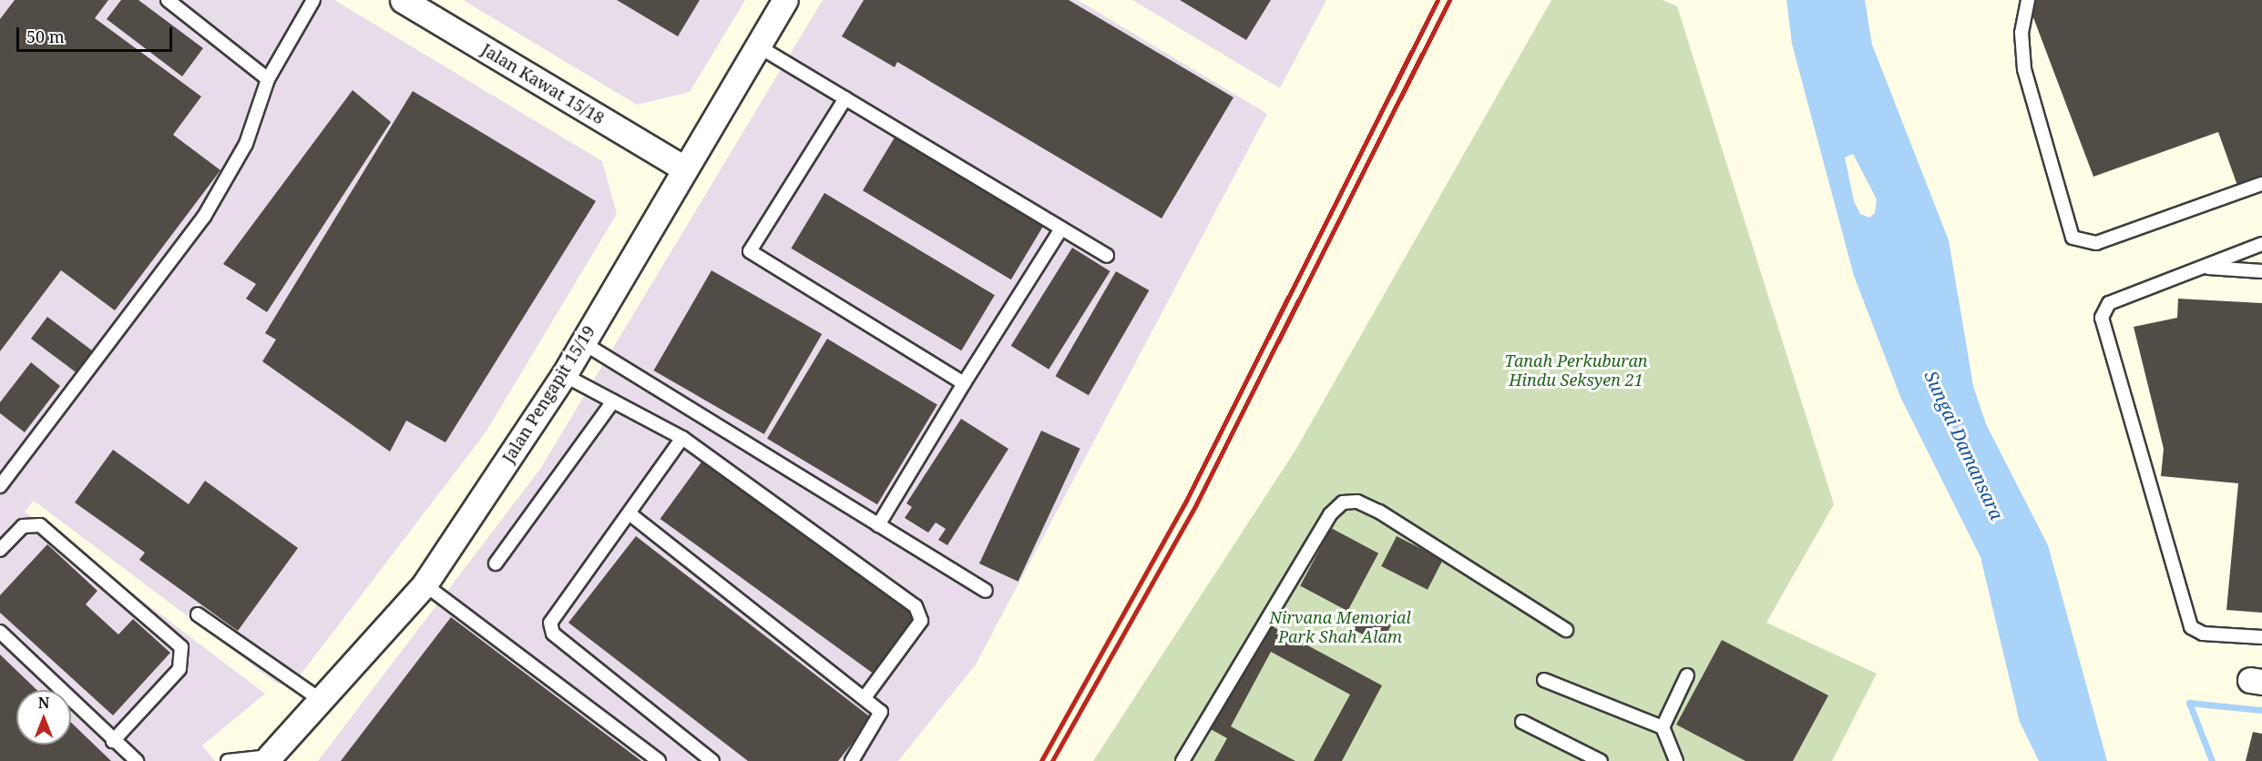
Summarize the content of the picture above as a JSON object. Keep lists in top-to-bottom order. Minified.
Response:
{"streets":{"street":["Jalan Kawat 15/18","Jalan Pengapit 15/19"]},"crossings":[["Jalan Kawat 15/18","Jalan Pengapit 15/19"]],"water":["Sungai Damansara"],"parks":["Tanah Perkuburan Hindu Seksyen 21","Nirvana Memorial Park Shah Alam"],"scale_bar":"50 m","north":"top"}
